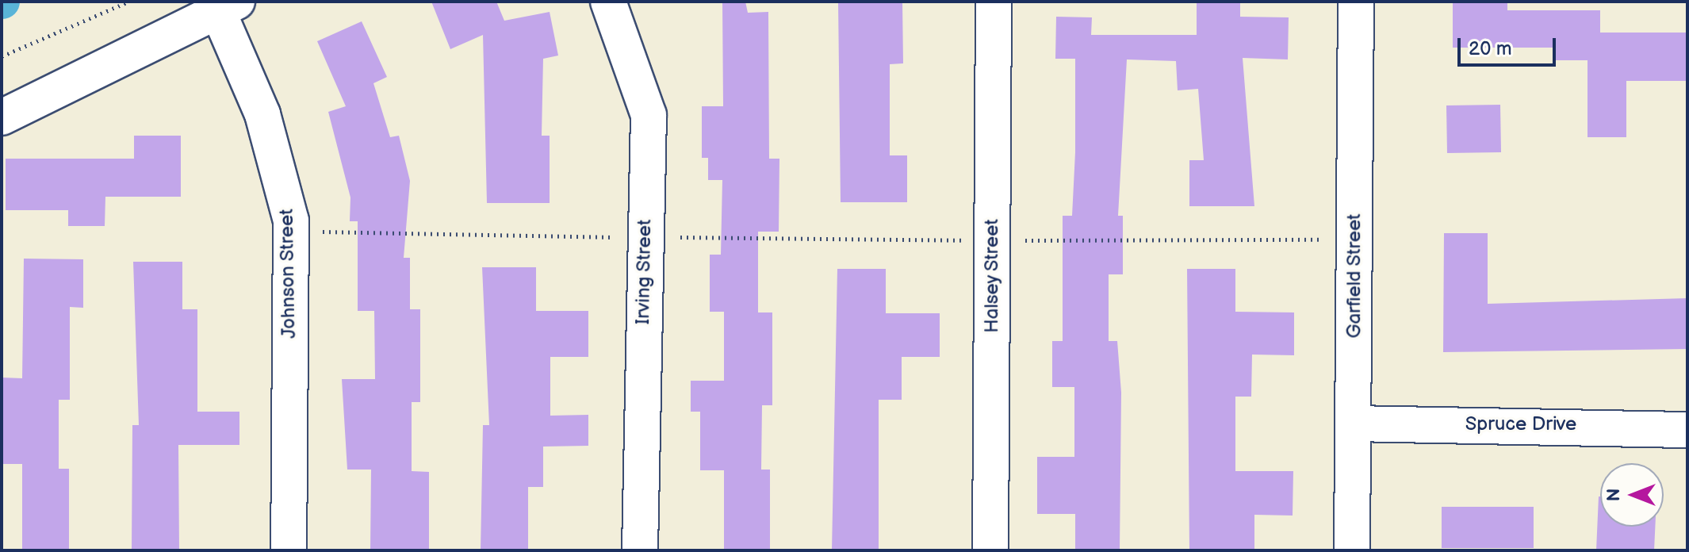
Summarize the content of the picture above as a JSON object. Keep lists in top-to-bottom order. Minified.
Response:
{"streets":{"street":["Irving Street","Johnson Street","Halsey Street","Garfield Street","Spruce Drive"]},"crossings":[["Garfield Street","Spruce Drive"]],"scale_bar":"20 m","north":"left"}
